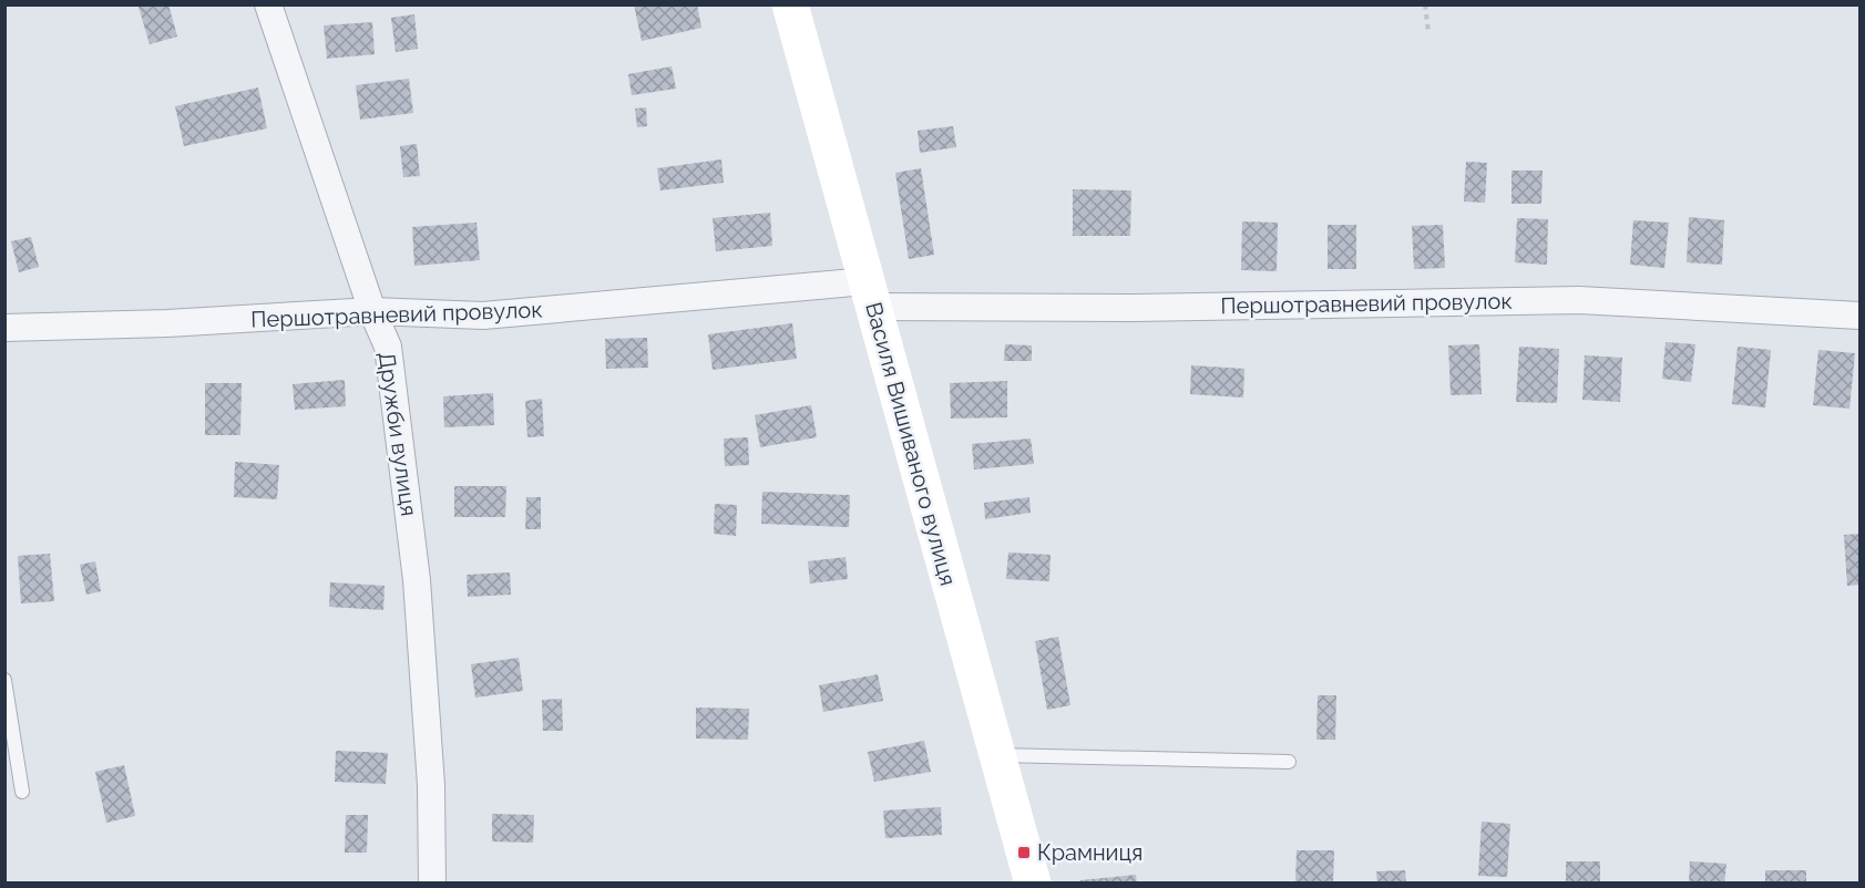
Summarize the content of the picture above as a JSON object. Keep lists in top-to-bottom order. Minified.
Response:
{"streets":{"street":["Першотравневий провулок","Дружби вулиця","Василя Вишиваного вулиця"]},"crossings":[["Першотравневий провулок","Дружби вулиця"],["Першотравневий провулок","Василя Вишиваного вулиця"]],"places":{"transit":["Крамниця"]}}
